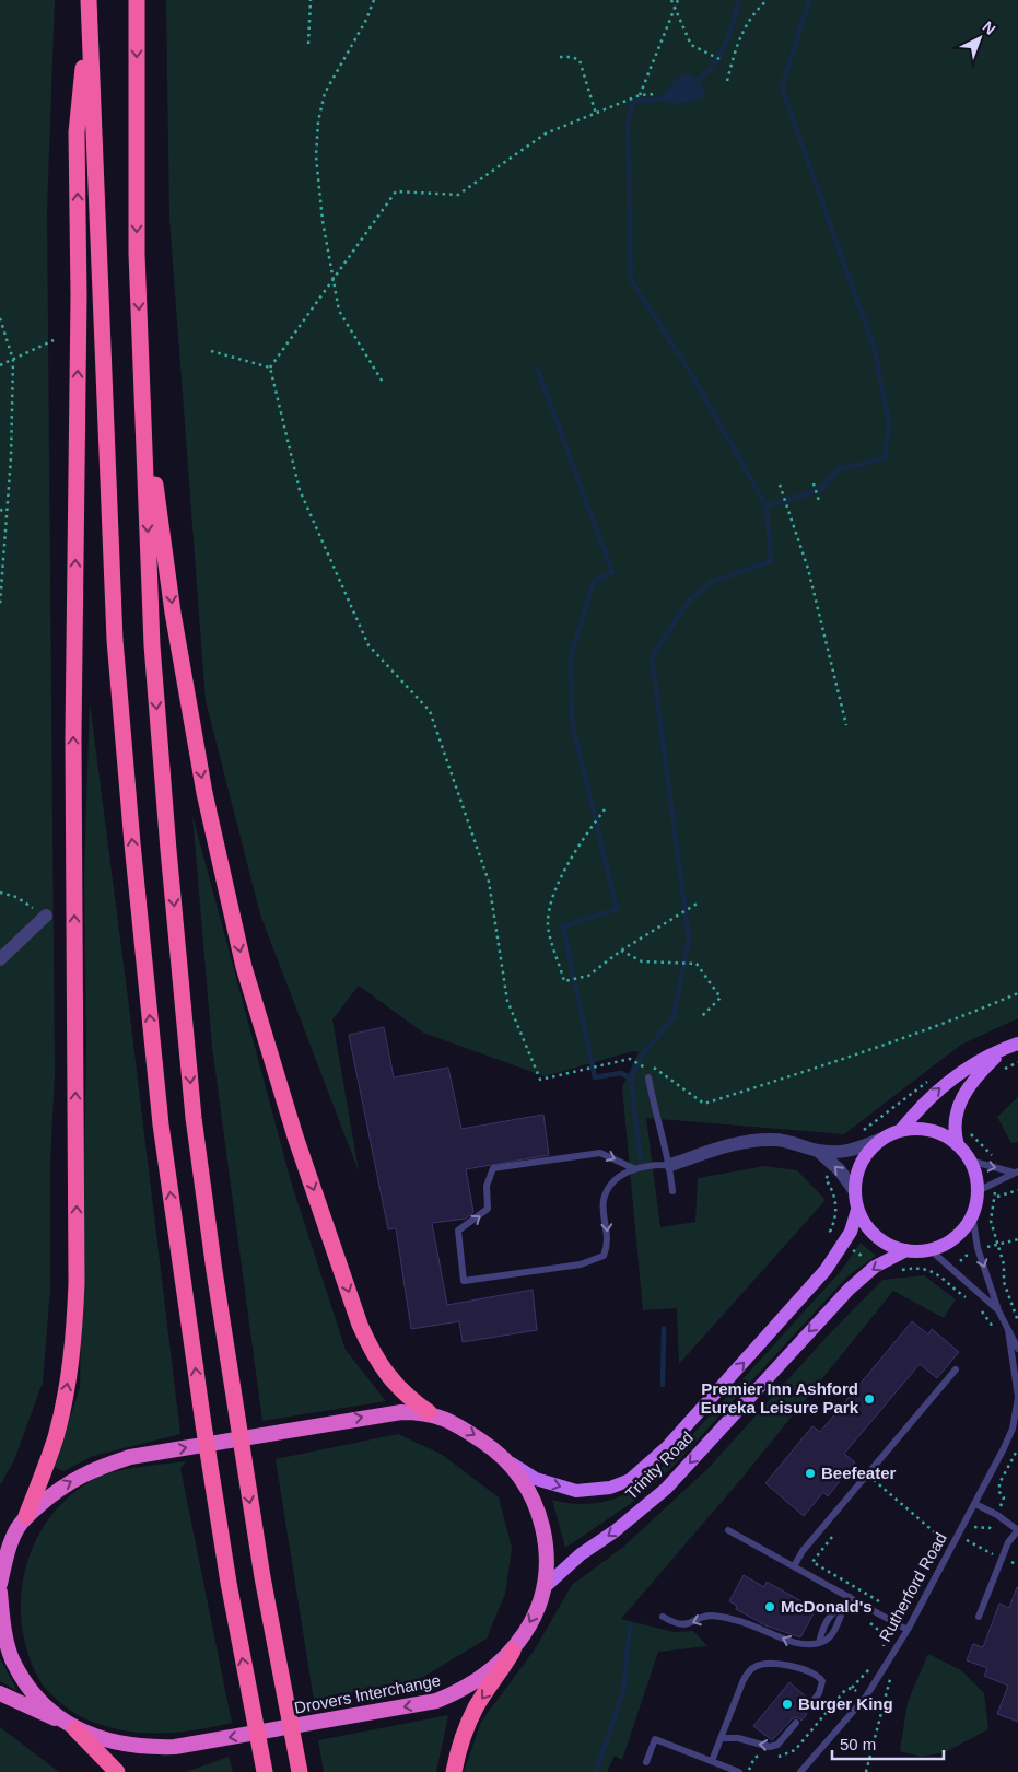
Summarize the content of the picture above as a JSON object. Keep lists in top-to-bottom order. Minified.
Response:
{"streets":{"highway":["Drovers Interchange"],"main road":["Trinity Road"],"lane":["Rutherford Road"]},"crossings":[["Trinity Road","Drovers Interchange"]],"places":["Premier Inn Ashford Eureka Leisure Park","Beefeater","McDonald's","Burger King"],"scale_bar":"50 m","north":"top right"}
